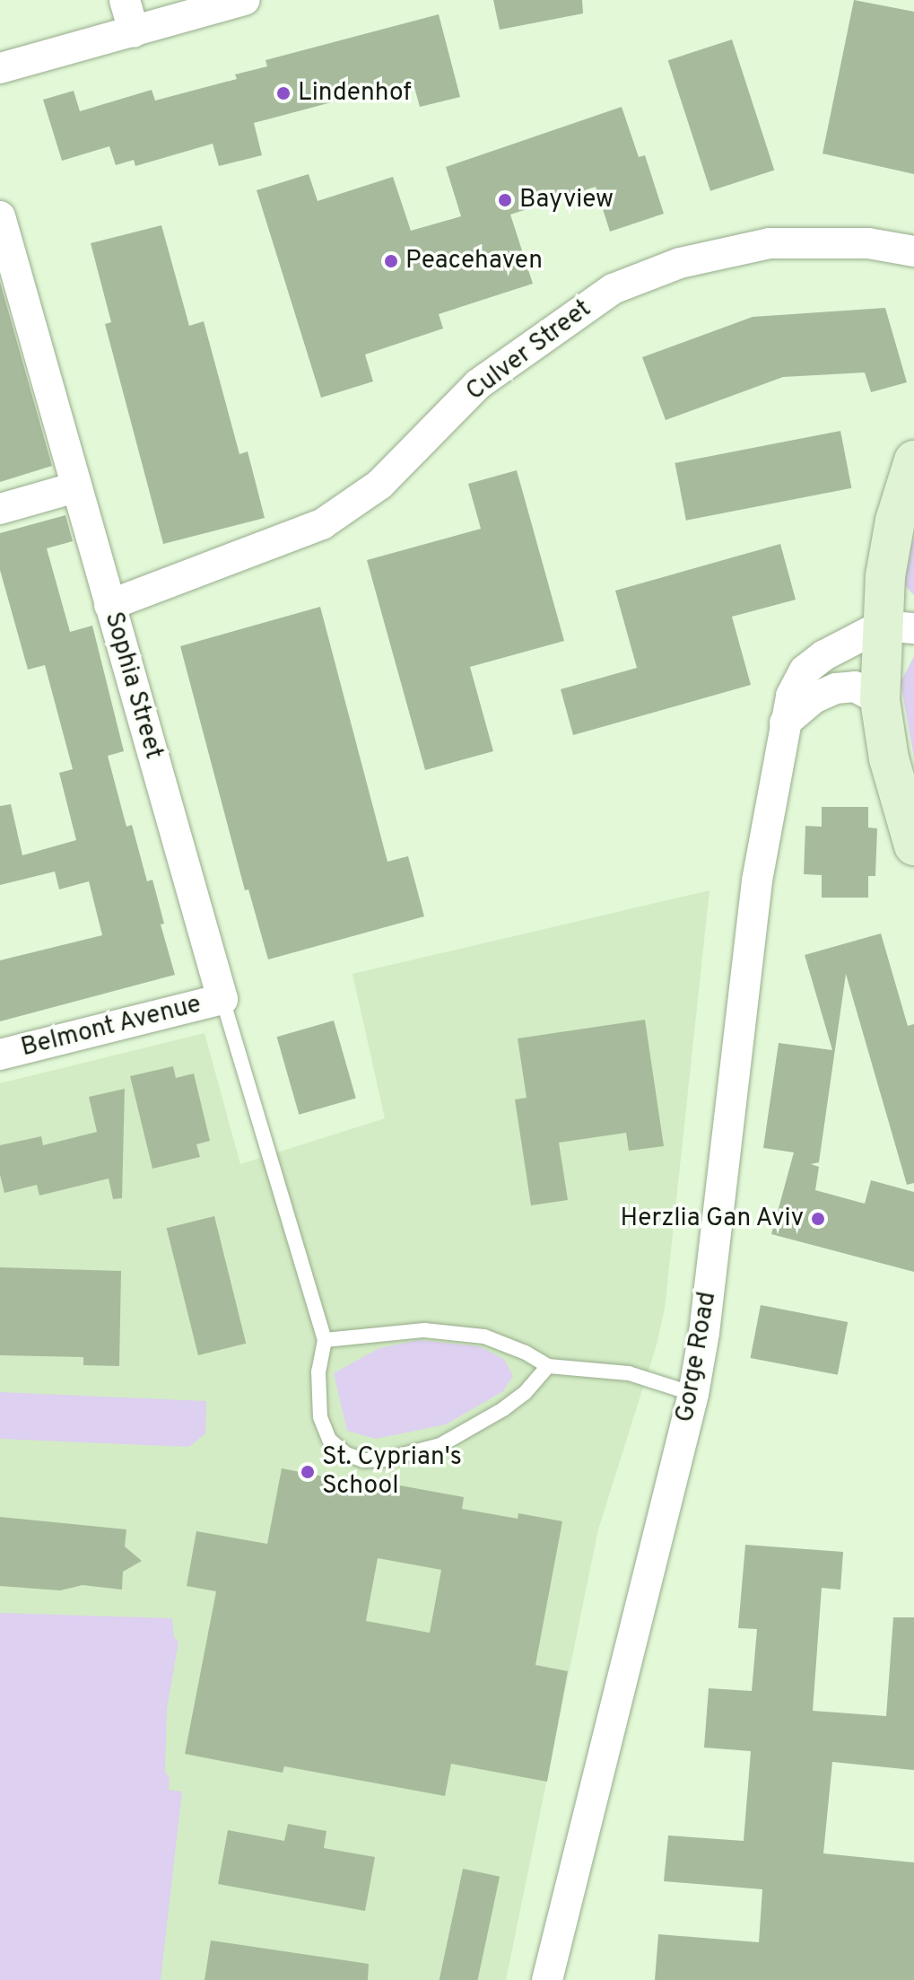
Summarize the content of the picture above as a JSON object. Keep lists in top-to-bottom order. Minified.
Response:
{"streets":{"street":["Culver Street","Sophia Street","Belmont Avenue","Gorge Road"]},"crossings":[["Culver Street","Sophia Street"],["Sophia Street","Belmont Avenue"]],"places":["Lindenhof","Bayview","Peacehaven","Herzlia Gan Aviv","St. Cyprian's School"]}
